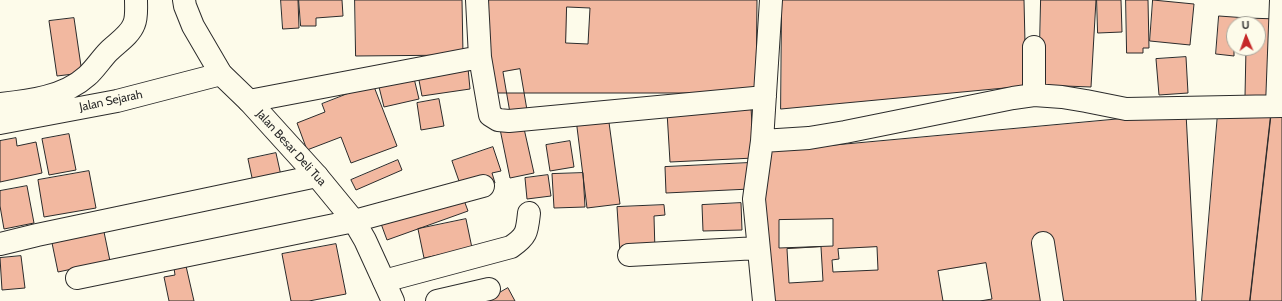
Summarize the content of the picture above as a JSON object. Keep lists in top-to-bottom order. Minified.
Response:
{"streets":{"street":["Jalan Sejarah","Jalan Besar Deli Tua"]},"crossings":[["Jalan Sejarah","Jalan Besar Deli Tua"]],"north":"top"}
